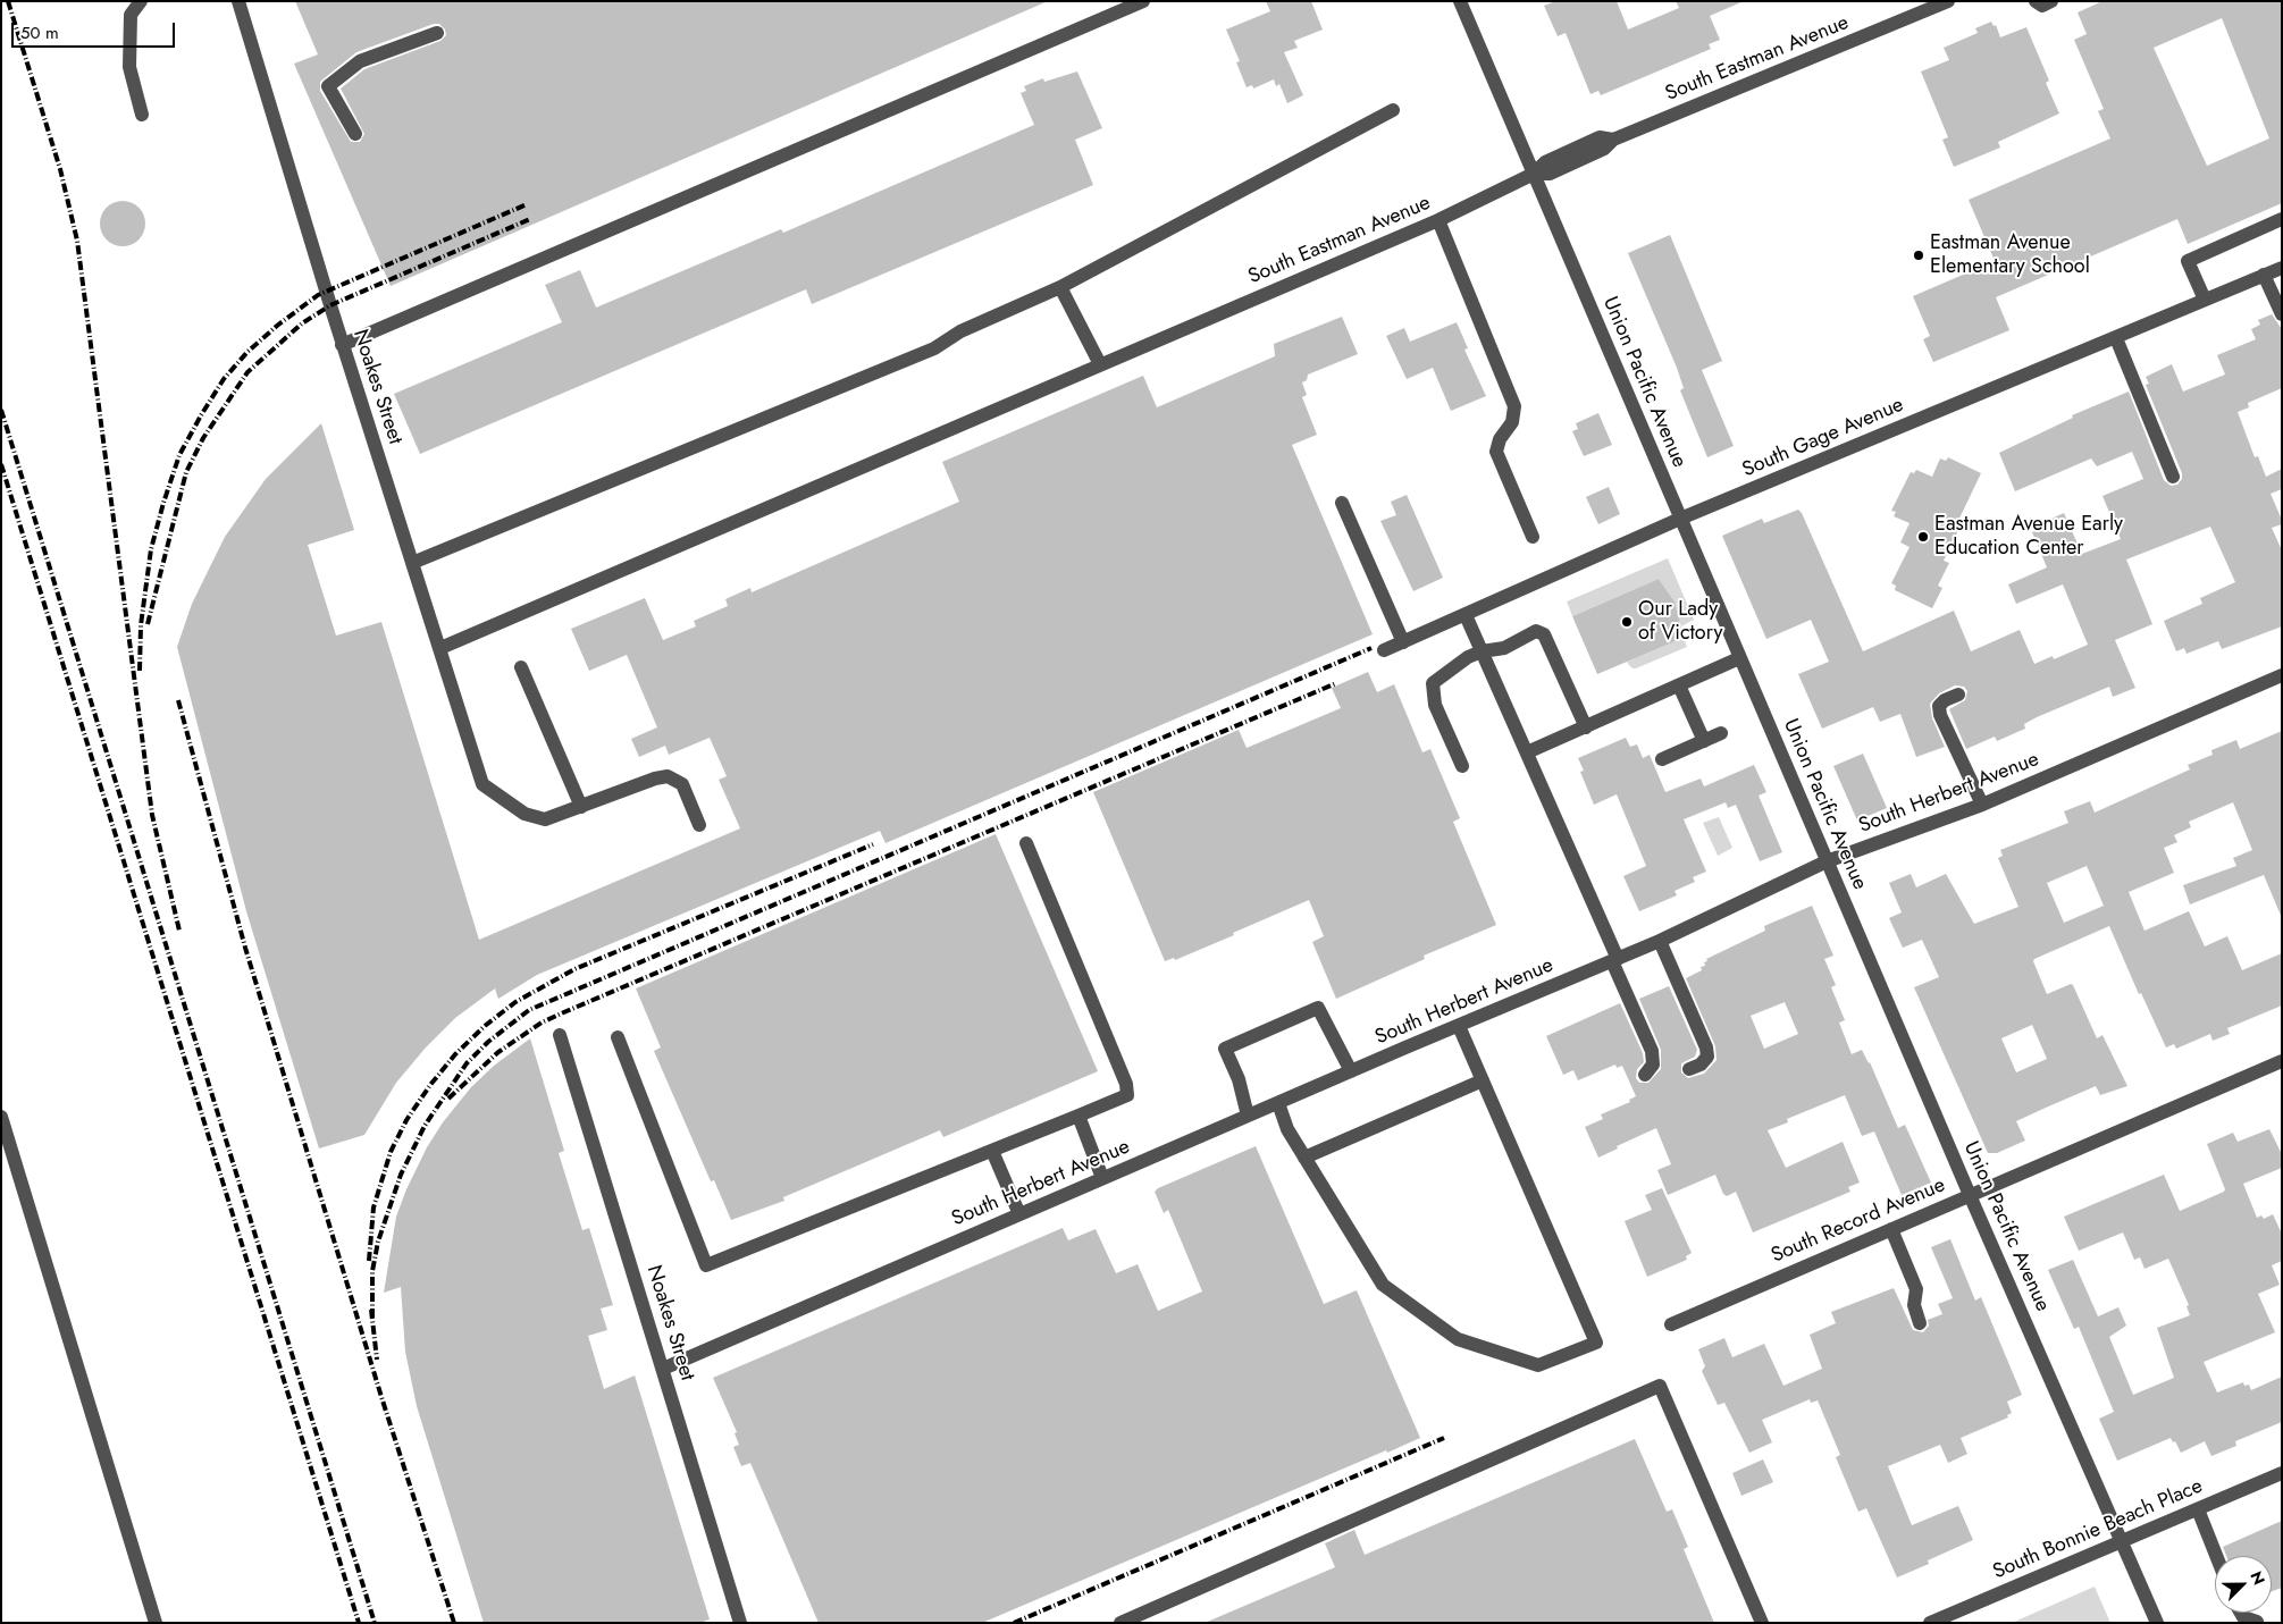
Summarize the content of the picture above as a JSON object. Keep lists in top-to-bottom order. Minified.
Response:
{"streets":{"street":["South Eastman Avenue","Union Pacific Avenue","Noakes Street","South Gage Avenue","South Herbert Avenue","South Record Avenue","South Bonnie Beach Place"]},"crossings":[["South Eastman Avenue","Union Pacific Avenue"],["South Eastman Avenue","Noakes Street"],["Union Pacific Avenue","South Gage Avenue"],["Union Pacific Avenue","South Herbert Avenue"],["Union Pacific Avenue","South Record Avenue"],["Union Pacific Avenue","South Bonnie Beach Place"],["Noakes Street","South Herbert Avenue"]],"places":["Eastman Avenue Elementary School","Eastman Avenue Early Education Center","Our Lady of Victory"],"scale_bar":"50 m","north":"top right"}
